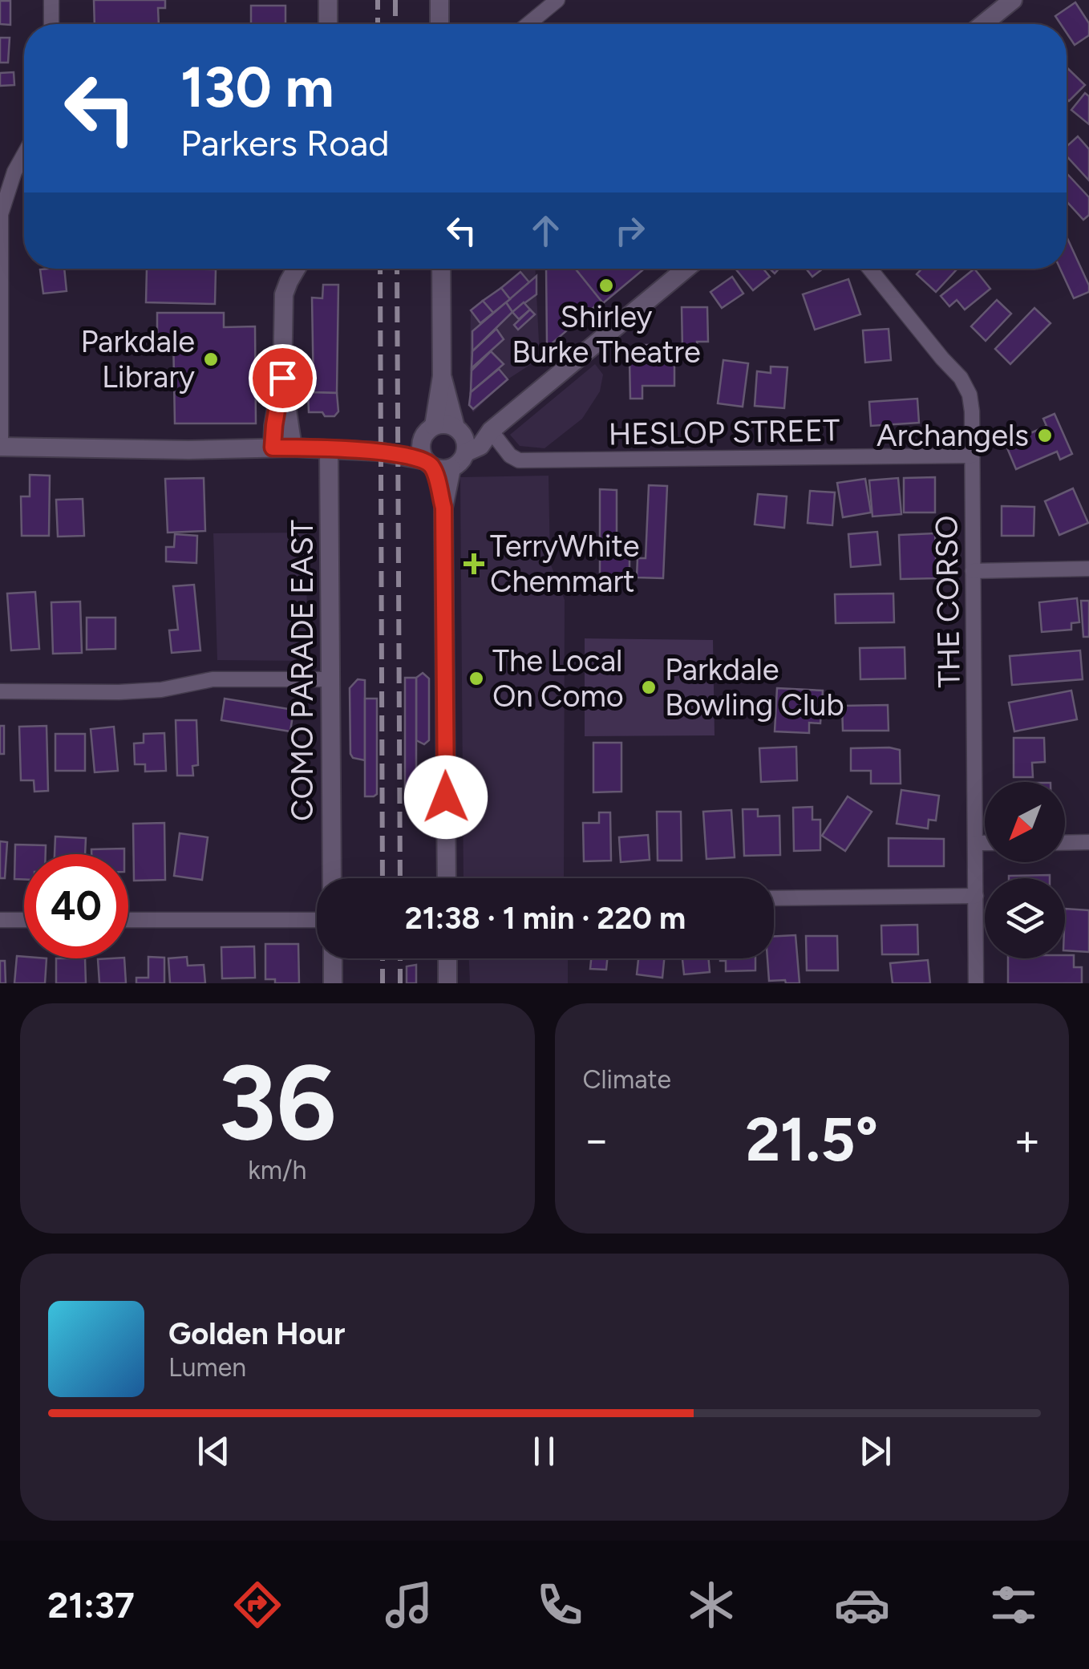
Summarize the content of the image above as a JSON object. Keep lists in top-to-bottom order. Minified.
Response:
{"streets":{"street":["HESLOP STREET","THE CORSO","COMO PARADE EAST"]},"crossings":[["HESLOP STREET","THE CORSO"]],"places":{"other":["Shirley Burke Theatre","Parkdale Library","Archangels","The Local On Como","Parkdale Bowling Club"],"health":["TerryWhite Chemmart"]},"north":"bottom left","page":{"turn":["130 m","Parkers Road"],"limit":"40","trip":"21:38 · 1 min · 220 m","tile":[["36","km/h"],"Climate"],"heat":["−","21.5°","+"],"song":["Golden Hour","Lumen"],"tabs":"21:37"}}
